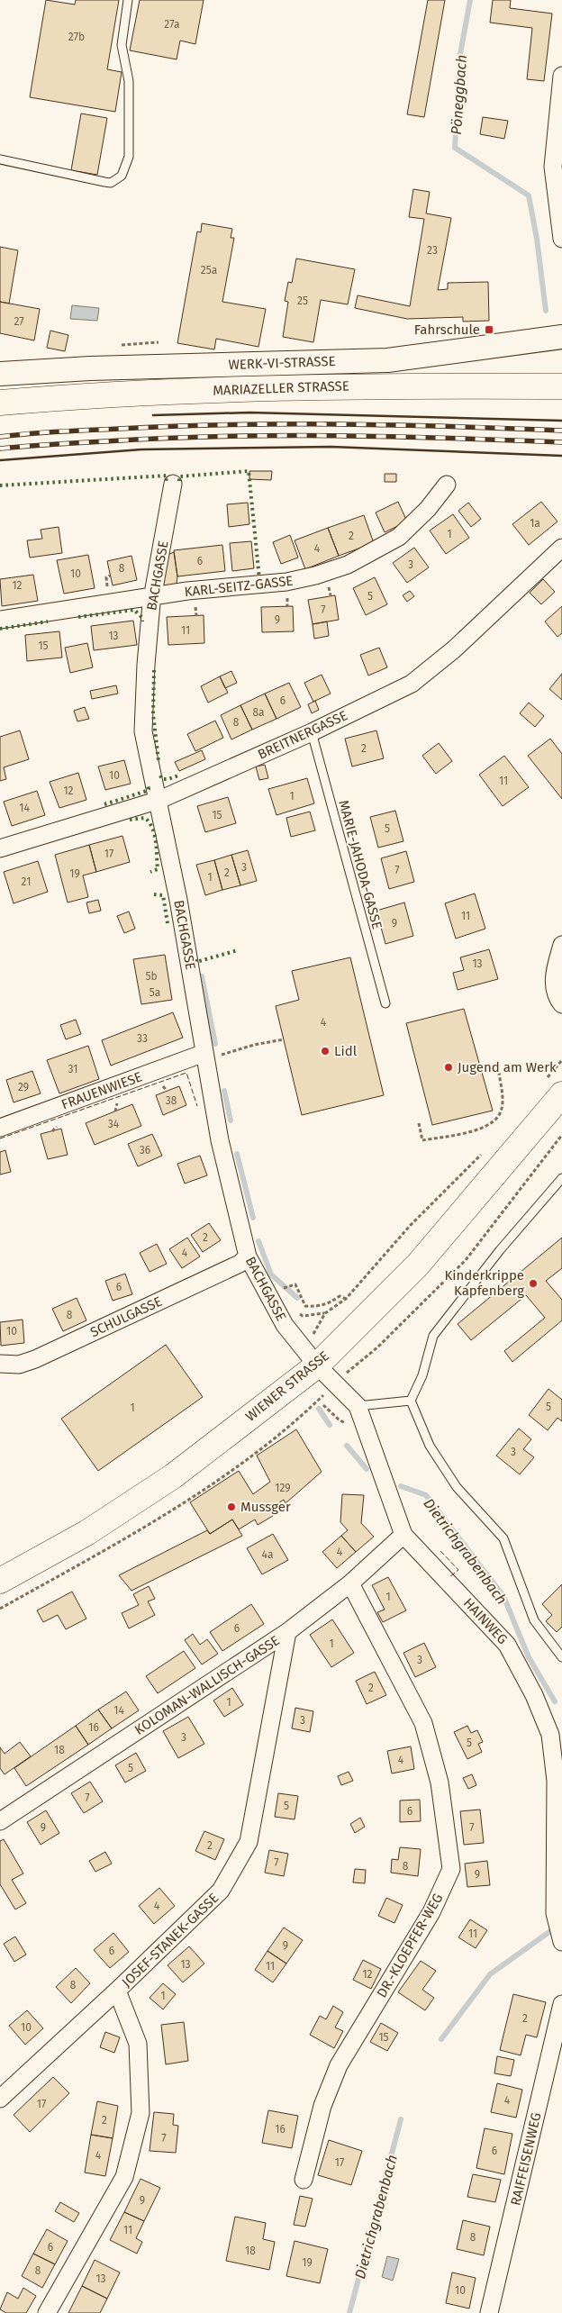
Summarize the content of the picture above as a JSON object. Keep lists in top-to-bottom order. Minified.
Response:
{"streets":{"main road":["WERK-VI-STRASSE","MARIAZELLER STRASSE","WIENER STRASSE"],"street":["BACHGASSE","KARL-SEITZ-GASSE","BREITNERGASSE","FRAUENWIESE","SCHULGASSE","HAINWEG","KOLOMAN-WALLISCH-GASSE","JOSEF-STANEK-GASSE","DR.-KLOEPFER-WEG","RAIFFEISENWEG"],"lane":["MARIE-JAHODA-GASSE"]},"crossings":[["BACHGASSE","KARL-SEITZ-GASSE"],["BACHGASSE","BREITNERGASSE"],["BACHGASSE","FRAUENWIESE"],["BACHGASSE","SCHULGASSE"],["BACHGASSE","WIENER STRASSE"],["BACHGASSE","HAINWEG"],["BREITNERGASSE","MARIE-JAHODA-GASSE"],["WIENER STRASSE","HAINWEG"],["HAINWEG","KOLOMAN-WALLISCH-GASSE"],["KOLOMAN-WALLISCH-GASSE","JOSEF-STANEK-GASSE"],["KOLOMAN-WALLISCH-GASSE","DR.-KLOEPFER-WEG"]],"water":["Pöneggbach","Dietrichgrabenbach"],"places":{"transit":["Fahrschule"],"other":["Lidl","Jugend am Werk","Kinderkrippe Kapfenberg","Mussger"]},"house_numbers":["27a","27b","23","25a","25","27","1a","1","2","4","6","3","8","10","12","5","7","9","11","13","15","6","8a","8","2","10","11","12","1","14","15","5","17","3","7","2","19","1","21","11","9","13","5b","5a","4","33","31","29","38","34","36","2","4","6","8","10","5","1","3","129","4","4a","1","6","1","3","2","1","14","3","16","3","5","18","4","5","7","5","6","9","7","2","7","8","9","4","11","9","6","13","11","12","8","1","2","10","15","4","17","2","16","7","6","4","17","9","11","8","6","18","19","8","13","10"]}
